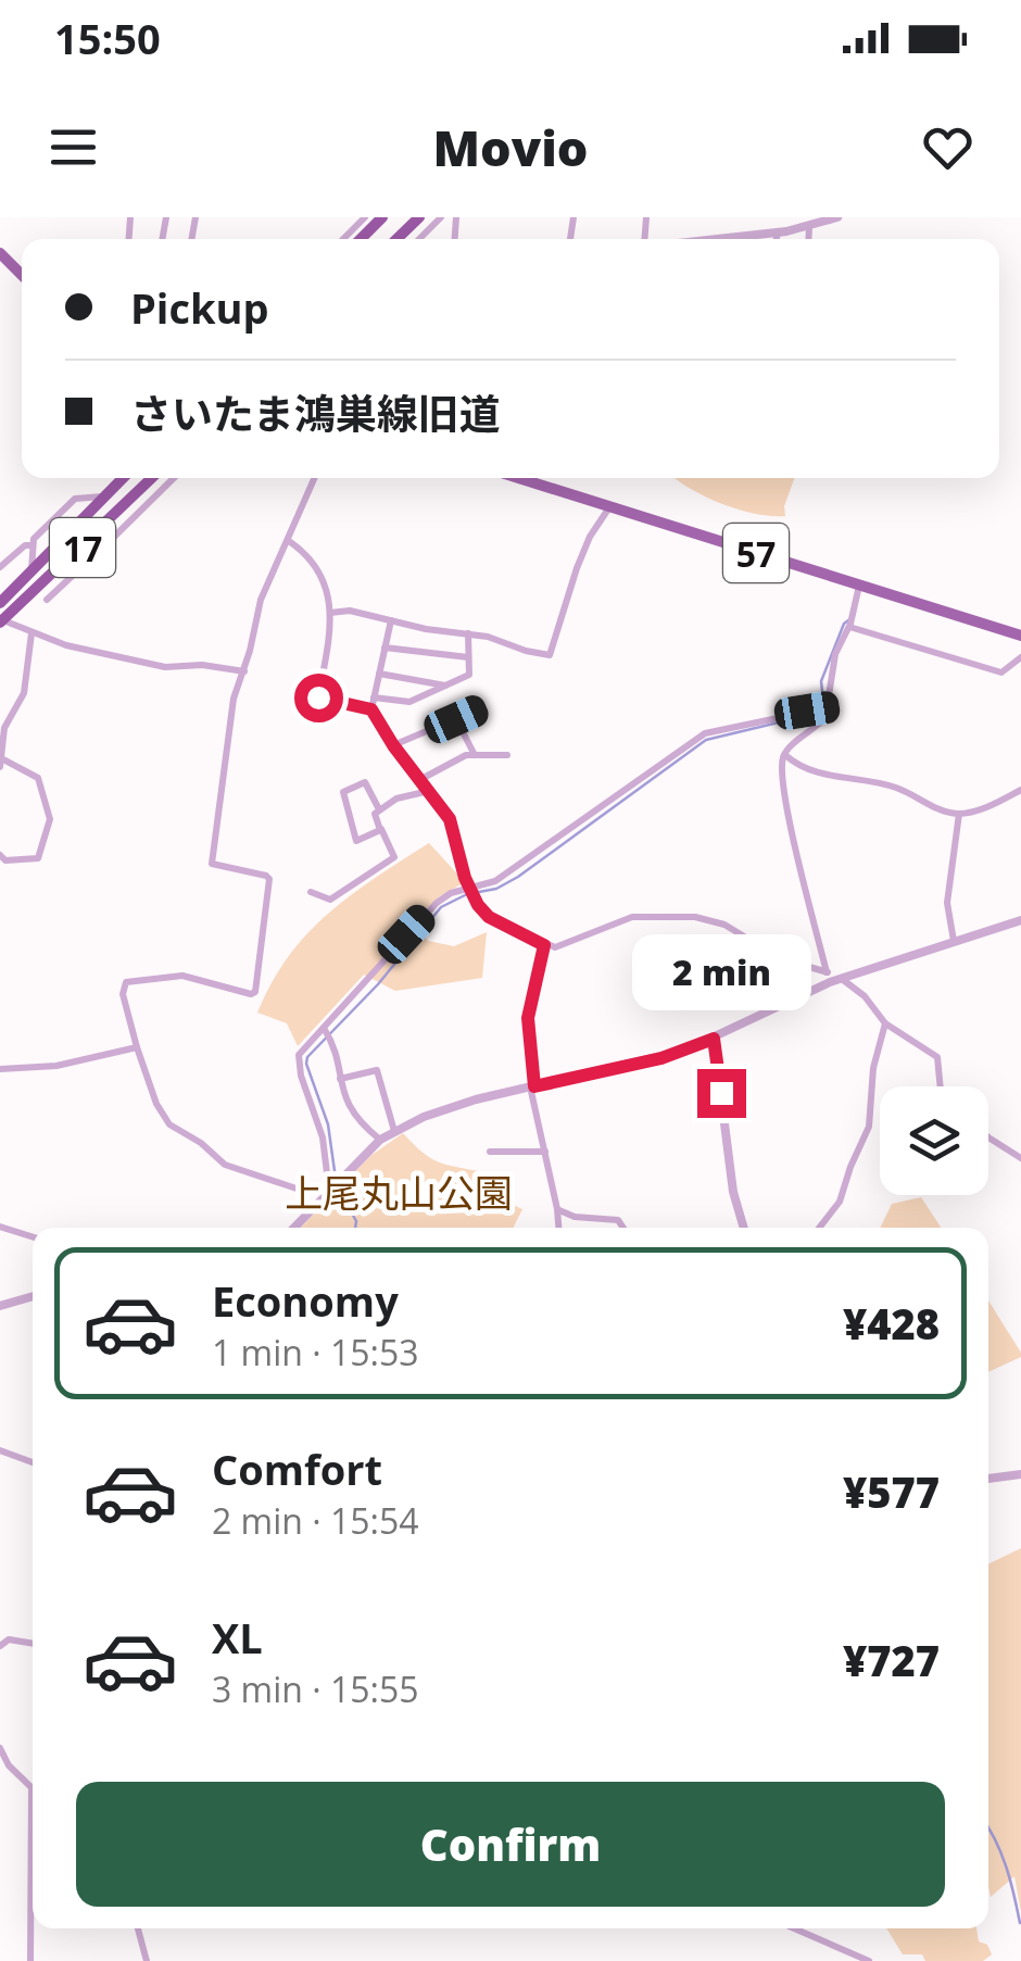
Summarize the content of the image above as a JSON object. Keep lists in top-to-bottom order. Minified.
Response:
{"streets":{"highway":["17"],"main road":["57"]},"parks":["上尾丸山公園"],"page":{"status":"15:50","header":"Movio","banner":["Pickup","さいたま鴻巣線旧道"],"bubble":"2 min","list":[{"name":"Economy","note":"1 min · 15:53","value":"¥428"},{"name":"Comfort","note":"2 min · 15:54","value":"¥577"},{"name":"XL","note":"3 min · 15:55","value":"¥727"}],"buttons":"Confirm"}}
